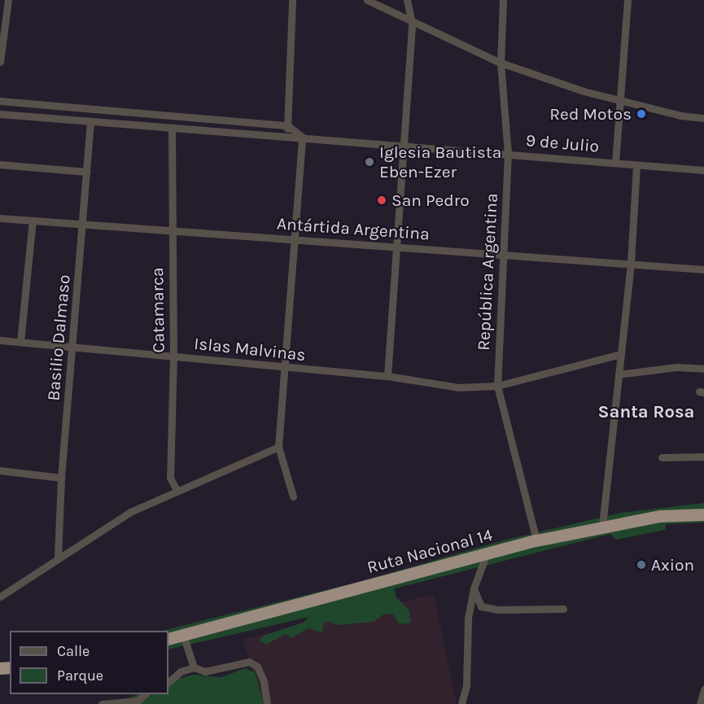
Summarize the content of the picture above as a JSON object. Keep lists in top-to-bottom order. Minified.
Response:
{"streets":{"highway":["Ruta Nacional 14"],"street":["9 de Julio","Antártida Argentina","República Argentina","Catamarca","Basilio Dalmaso","Islas Malvinas"]},"crossings":[["9 de Julio","República Argentina"],["9 de Julio","Catamarca"],["9 de Julio","Basilio Dalmaso"],["Antártida Argentina","República Argentina"],["Antártida Argentina","Catamarca"],["Antártida Argentina","Basilio Dalmaso"],["República Argentina","Islas Malvinas"],["República Argentina","Ruta Nacional 14"],["Catamarca","Islas Malvinas"],["Basilio Dalmaso","Islas Malvinas"]],"districts":["Santa Rosa"],"places":["Red Motos","Iglesia Bautista Eben-Ezer","San Pedro","Axion"],"legend":["Calle","Parque"]}
